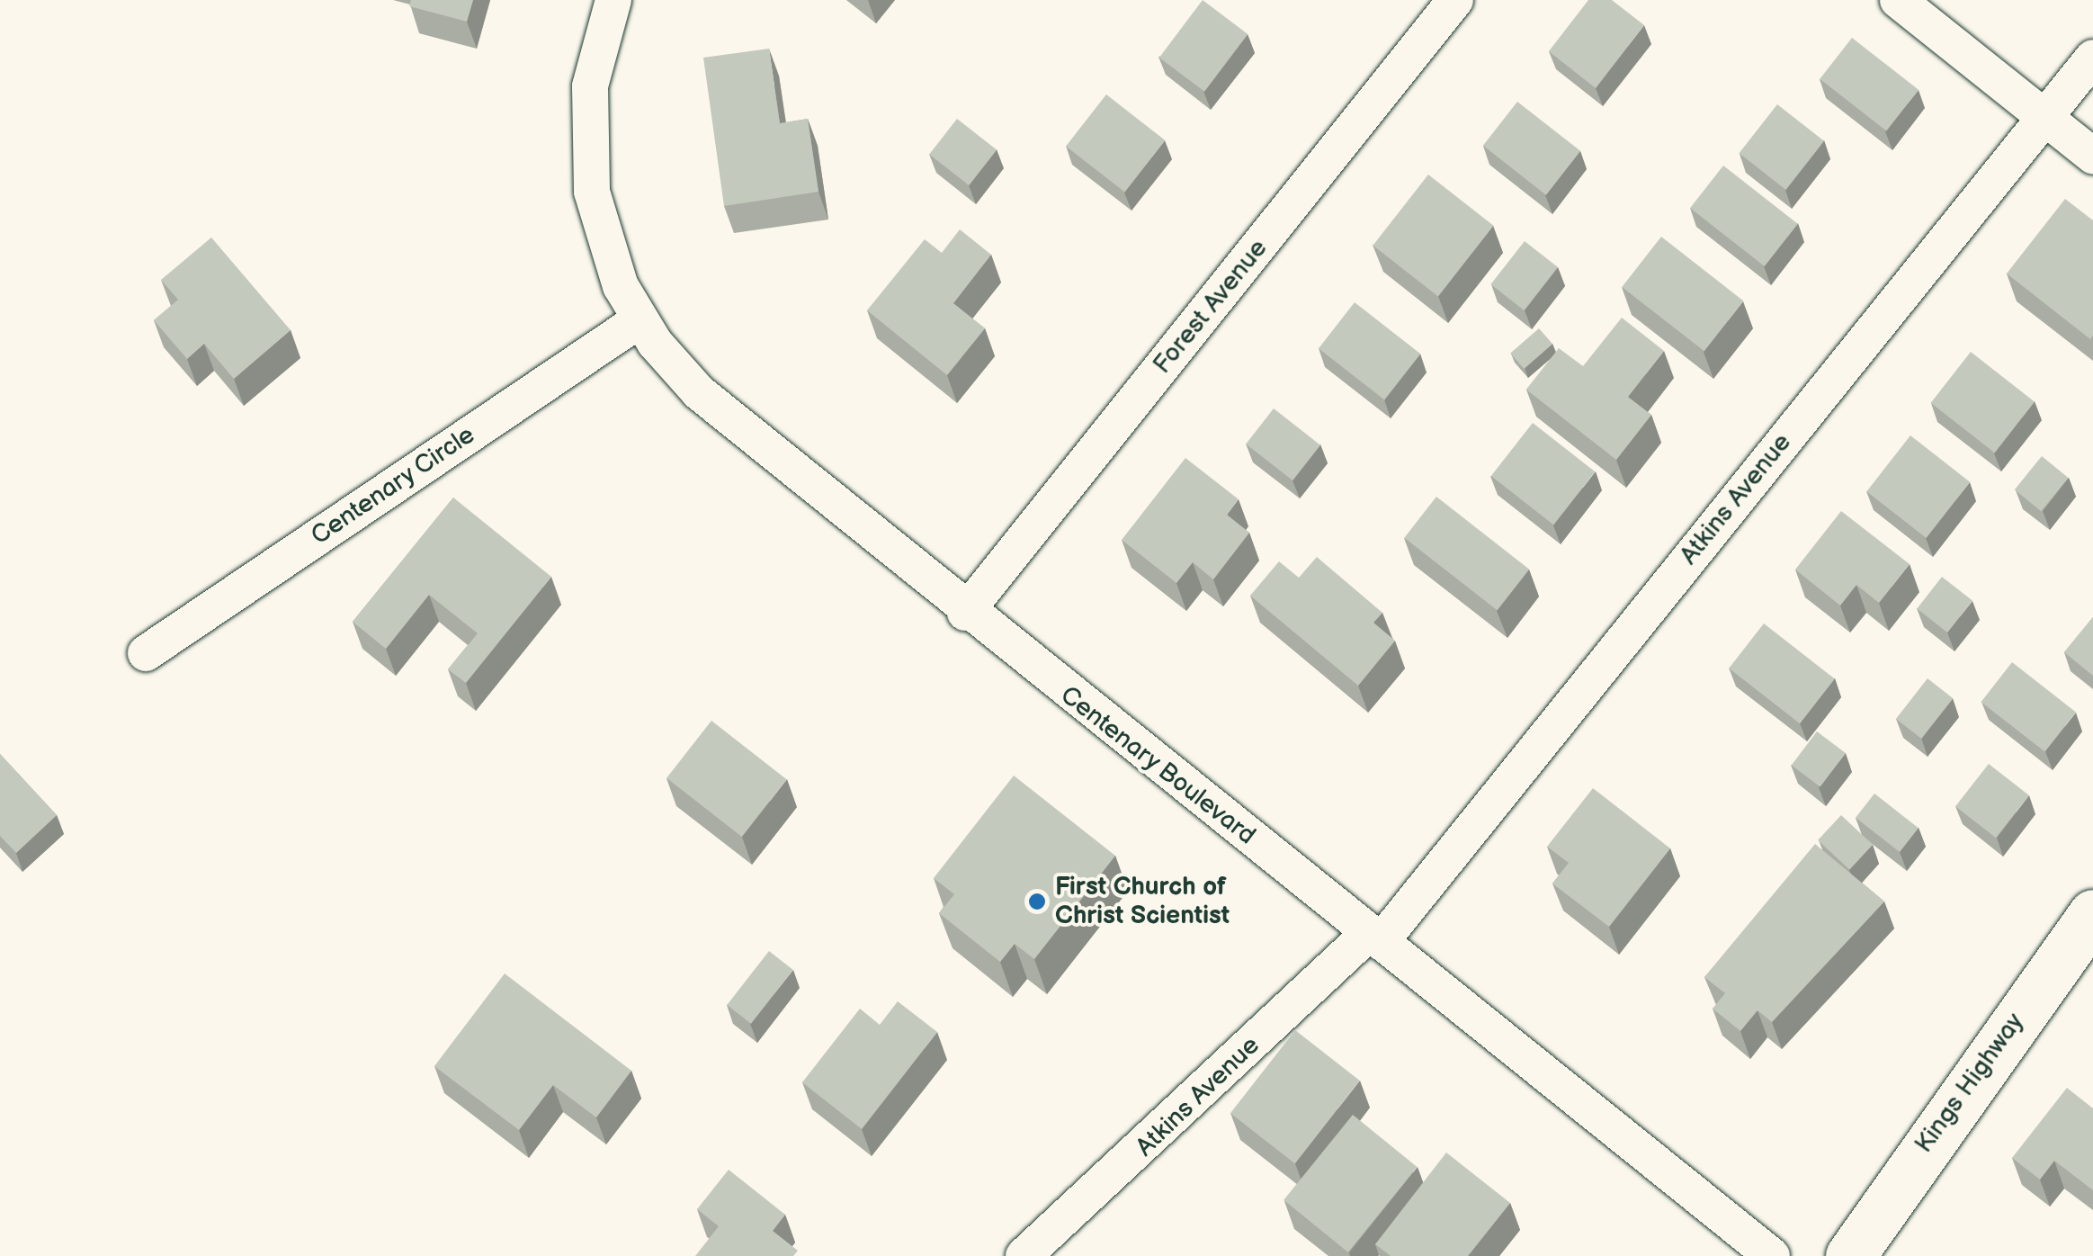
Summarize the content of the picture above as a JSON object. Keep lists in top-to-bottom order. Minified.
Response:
{"streets":{"main road":["Kings Highway"],"street":["Forest Avenue","Centenary Circle","Atkins Avenue","Centenary Boulevard"]},"crossings":[["Forest Avenue","Centenary Boulevard"],["Centenary Circle","Centenary Boulevard"],["Atkins Avenue","Centenary Boulevard"]],"places":["First Church of Christ Scientist"]}
